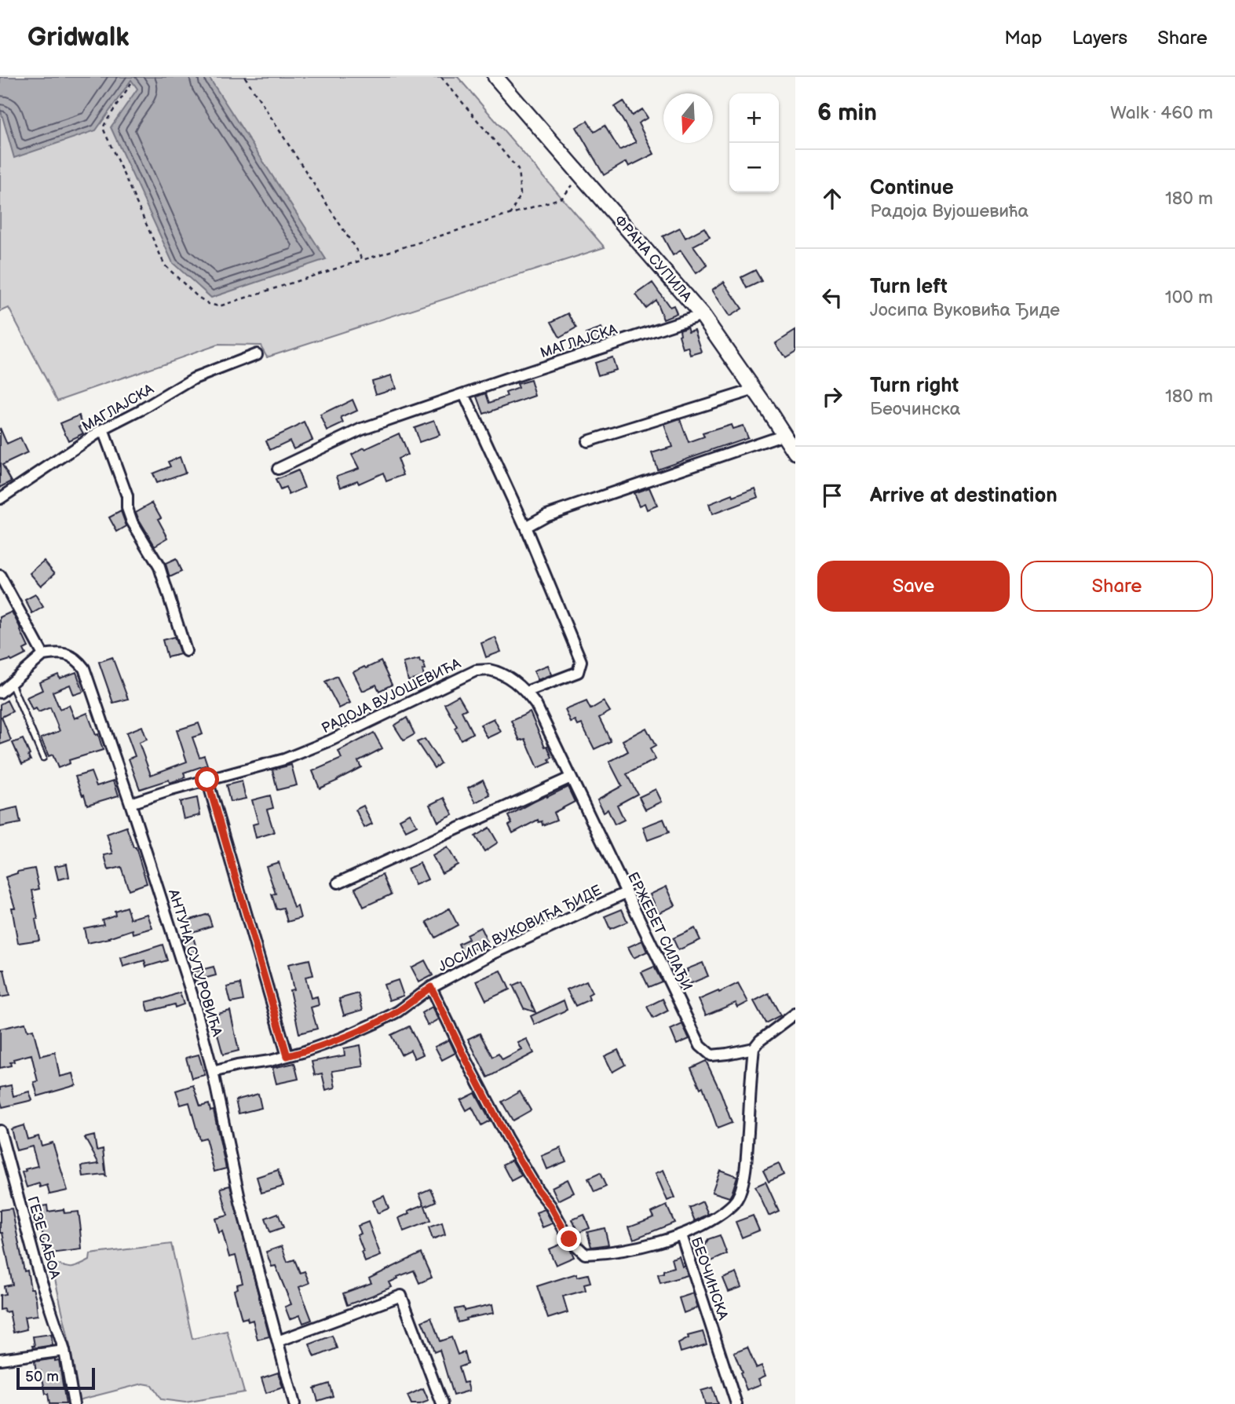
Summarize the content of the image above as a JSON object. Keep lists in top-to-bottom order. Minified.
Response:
{"streets":{"street":["ФРАНА СУПИЛА","МАГЛАЈСКА","РАДОЈА ВУЈОШЕВИЋА","ЈОСИПА ВУКОВИЋА ЂИДЕ","ЕРЖЕБЕТ СИЛАЂИ","АНТУНА СУТУРОВИЋА","ГЕЗЕ САБОА","БЕОЧИНСКА"]},"crossings":[["ФРАНА СУПИЛА","МАГЛАЈСКА"],["РАДОЈА ВУЈОШЕВИЋА","ЕРЖЕБЕТ СИЛАЂИ"],["РАДОЈА ВУЈОШЕВИЋА","АНТУНА СУТУРОВИЋА"],["ЈОСИПА ВУКОВИЋА ЂИДЕ","ЕРЖЕБЕТ СИЛАЂИ"],["ЈОСИПА ВУКОВИЋА ЂИДЕ","АНТУНА СУТУРОВИЋА"],["ЈОСИПА ВУКОВИЋА ЂИДЕ","БЕОЧИНСКА"]],"scale_bar":"50 m","north":"bottom","page":{"header":"Gridwalk","nav":["Map","Layers","Share"],"heading":["6 min","Walk · 460 m"],"map_buttons":["+","−"],"list":[["Continue","Радоја Вујошевића","180 m"],["Turn left","Јосипа Вуковића Ђиде","100 m"],["Turn right","Беочинска","180 m"],"Arrive at destination"],"buttons":["Save","Share"],"scale":"50 m"}}
